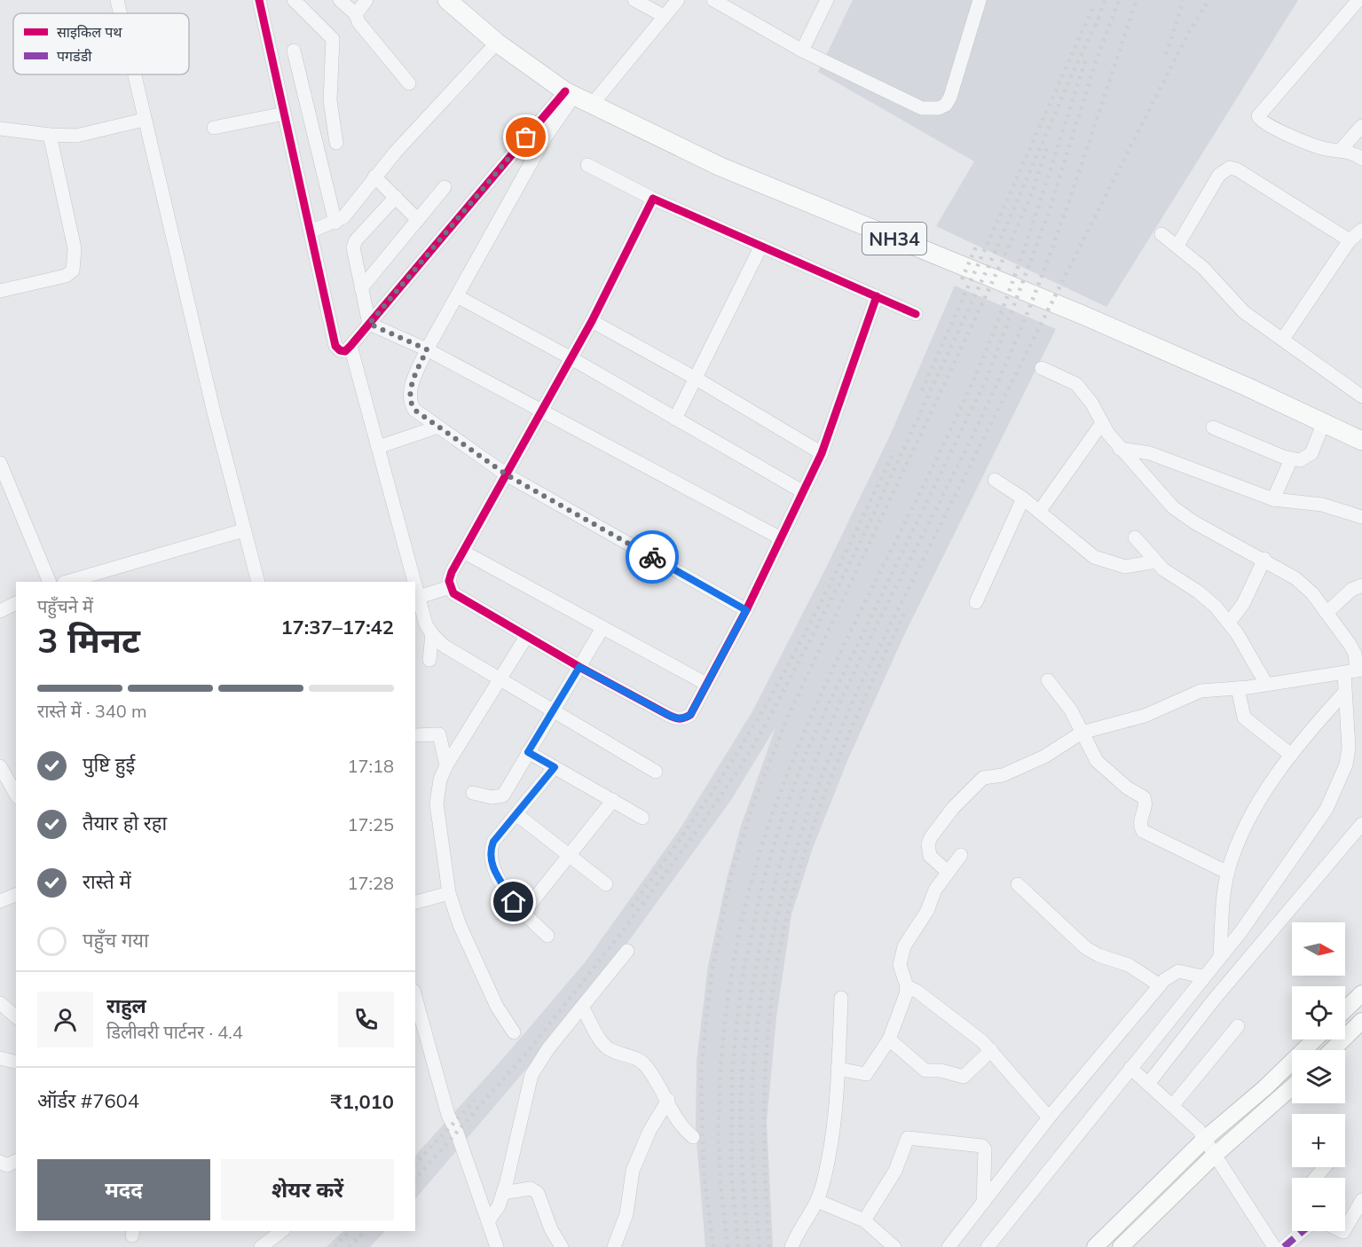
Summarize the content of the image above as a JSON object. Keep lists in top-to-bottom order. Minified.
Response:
{"streets":{"highway":["NH34"]},"legend":["साइकिल पथ","पगडंडी"],"north":"right","page":{"heading":["3 मिनट","पहुँचने में","17:37–17:42"],"panel":["राहुल","डिलीवरी पार्टनर · 4.4","ऑर्डर #7604","₹1,010"],"bar":"रास्ते में · 340 m","list":[["पुष्टि हुई","17:18"],["तैयार हो रहा","17:25"],["रास्ते में","17:28"],"पहुँच गया"],"map_buttons":["+","−"],"buttons":["मदद","शेयर करें"]}}
